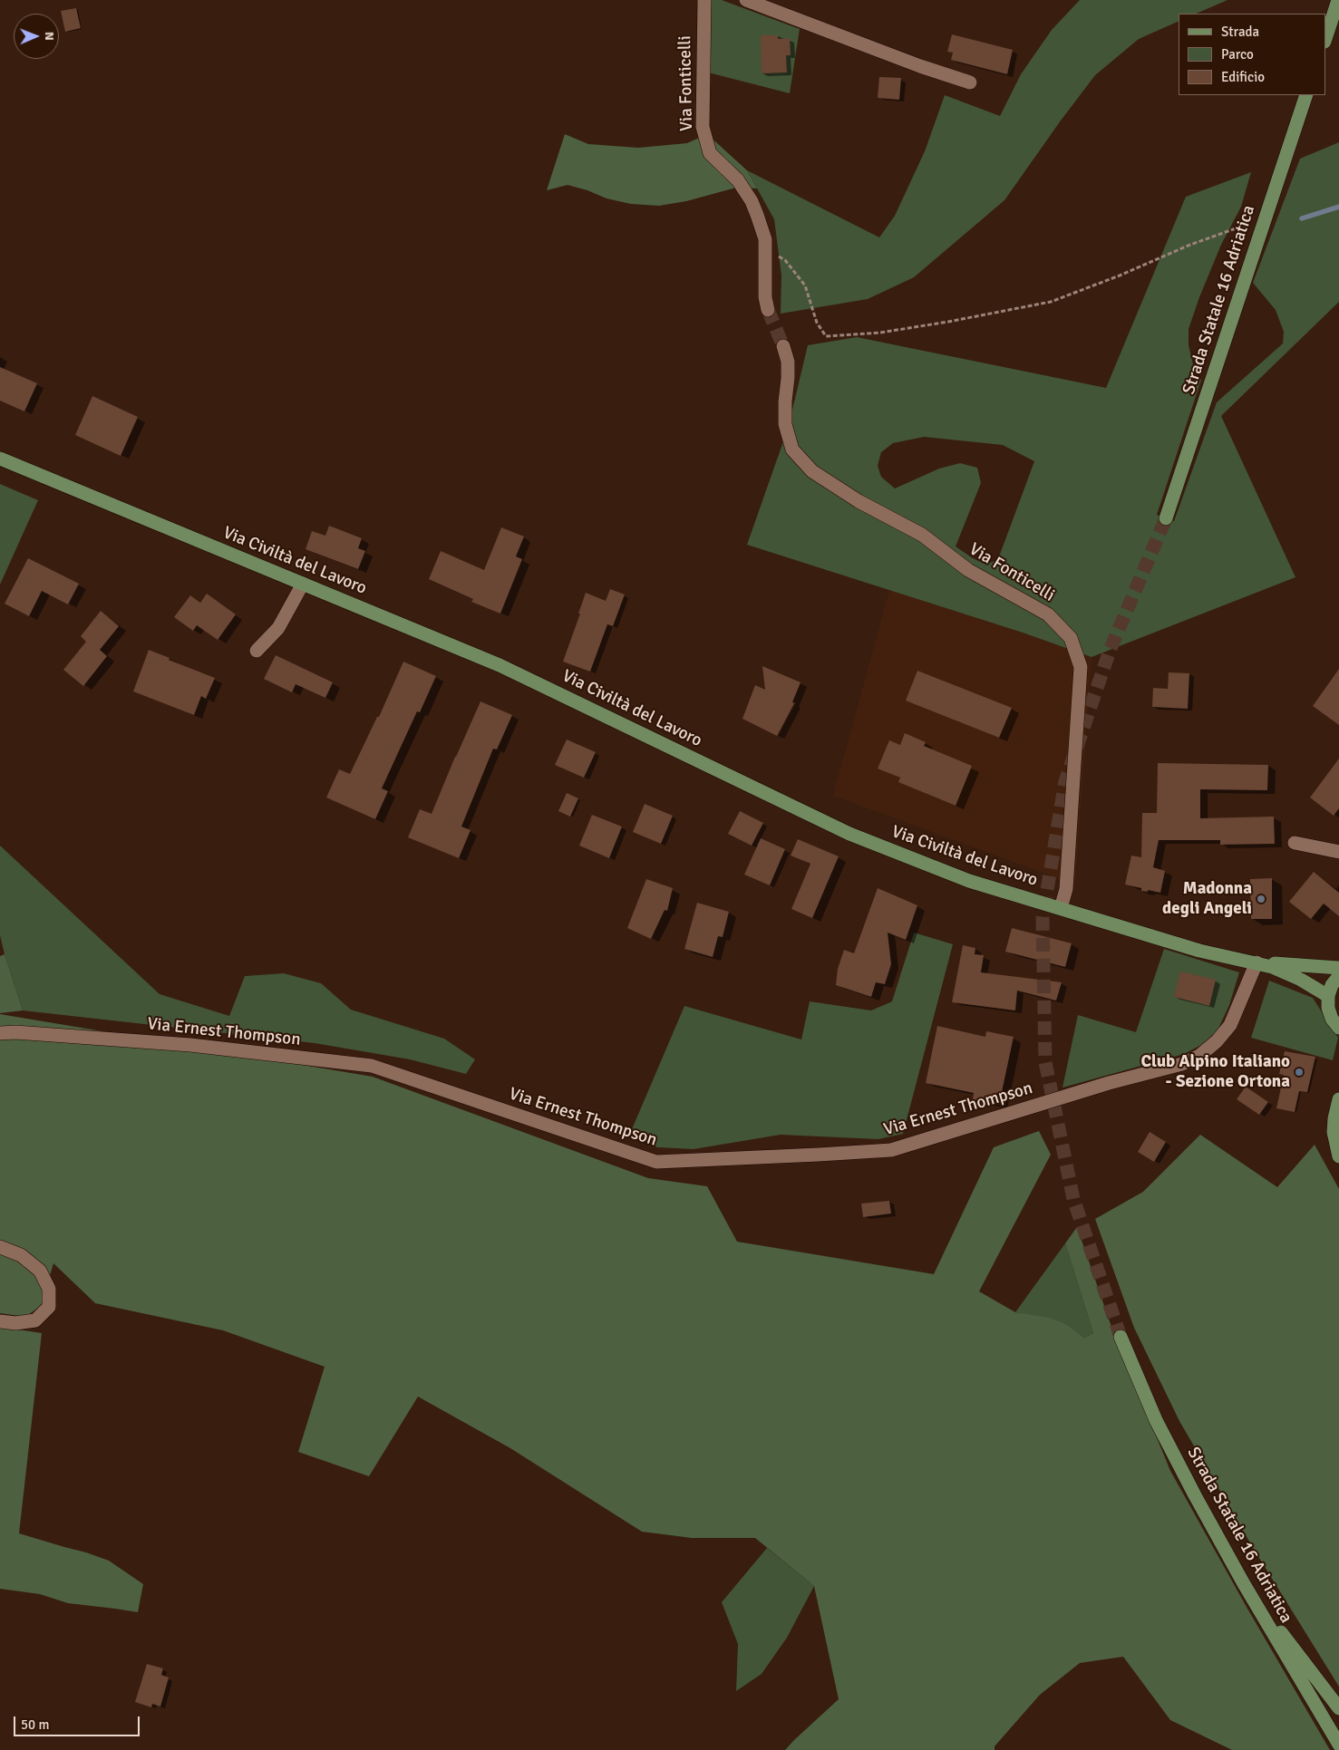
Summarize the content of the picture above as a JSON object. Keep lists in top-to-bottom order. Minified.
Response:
{"streets":{"main road":["Strada Statale 16 Adriatica","Via Civiltà del Lavoro"],"street":["Via Fonticelli","Via Ernest Thompson"]},"crossings":[["Via Fonticelli","Via Civiltà del Lavoro"],["Via Civiltà del Lavoro","Via Ernest Thompson"]],"places":["Madonna degli Angeli","Club Alpino Italiano - Sezione Ortona"],"legend":["Strada","Parco","Edificio"],"scale_bar":"50 m","north":"right"}
